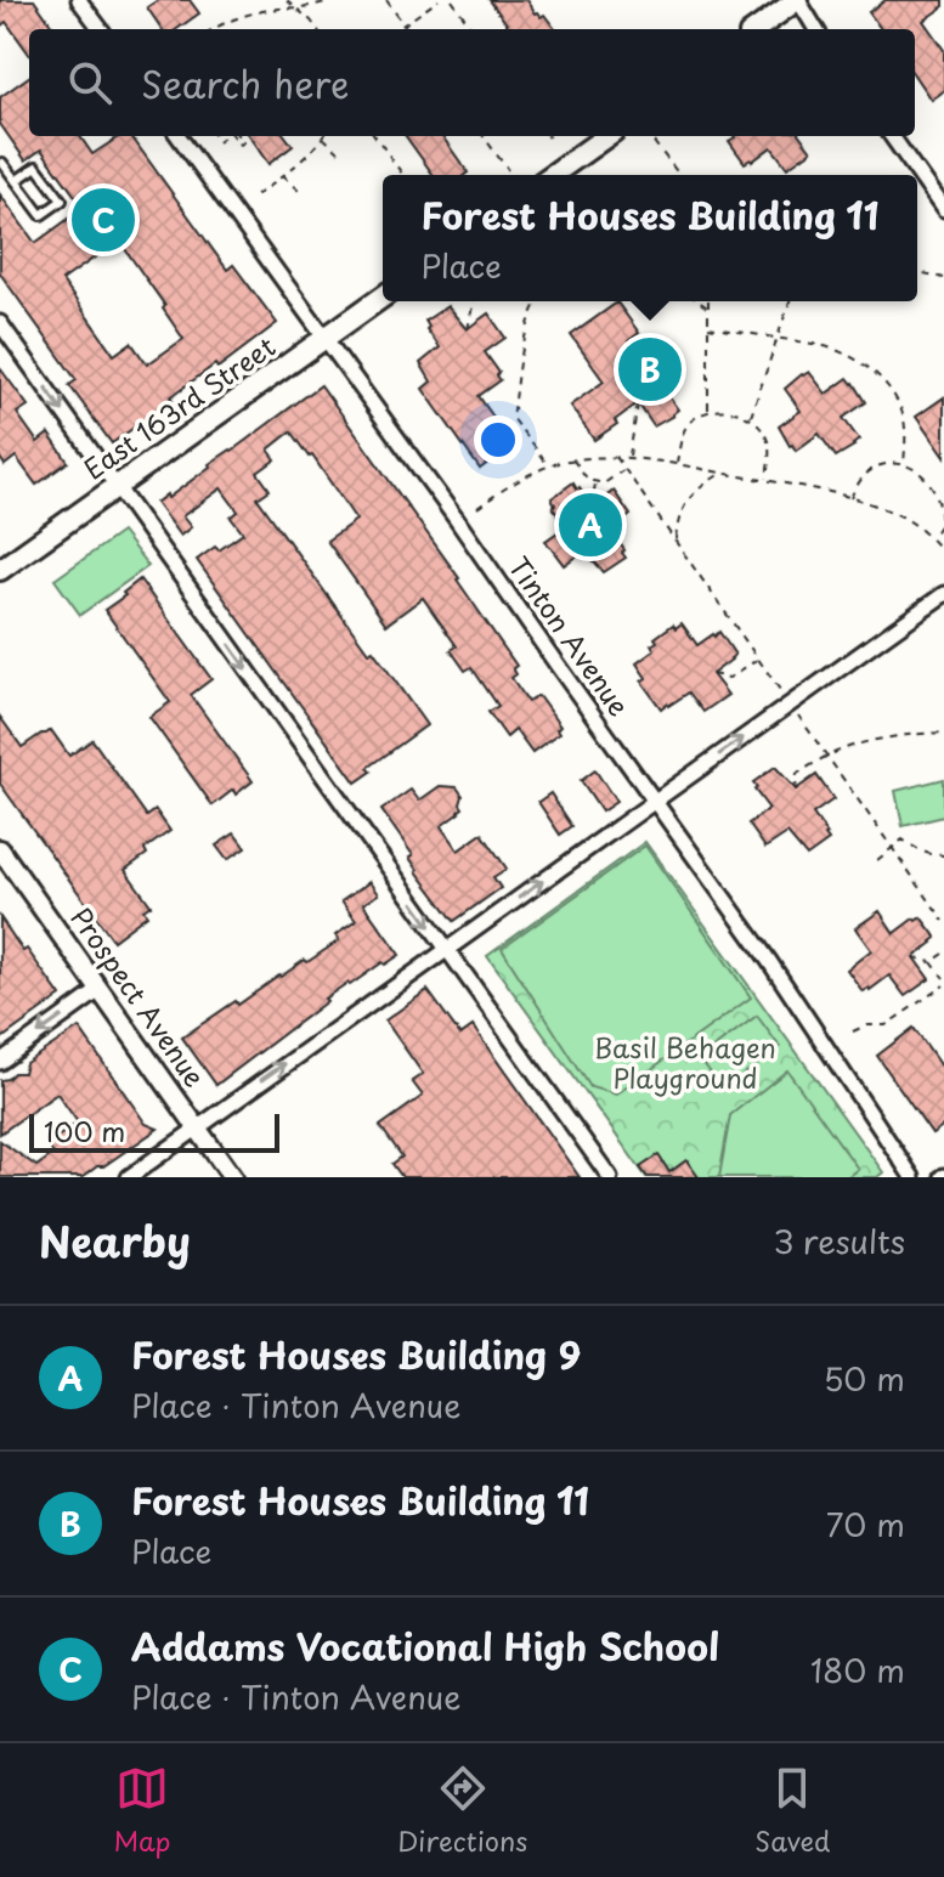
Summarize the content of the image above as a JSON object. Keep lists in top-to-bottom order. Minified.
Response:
{"streets":{"main road":["East 163rd Street"],"street":["Tinton Avenue","Prospect Avenue"]},"crossings":[["East 163rd Street","Tinton Avenue"]],"parks":["Basil Behagen Playground"],"scale_bar":"100 m","page":{"search":"Search here","popup":["Forest Houses Building 11","Place"],"pins":["C","B","A"],"scale":"100 m","heading":["Nearby","3 results"],"list":[{"mark":"A","name":"Forest Houses Building 9","note":"Place · Tinton Avenue","value":"50 m"},{"mark":"B","name":"Forest Houses Building 11","note":"Place","value":"70 m"},{"mark":"C","name":"Addams Vocational High School","note":"Place · Tinton Avenue","value":"180 m"}],"nav":["Map","Directions","Saved"]}}
